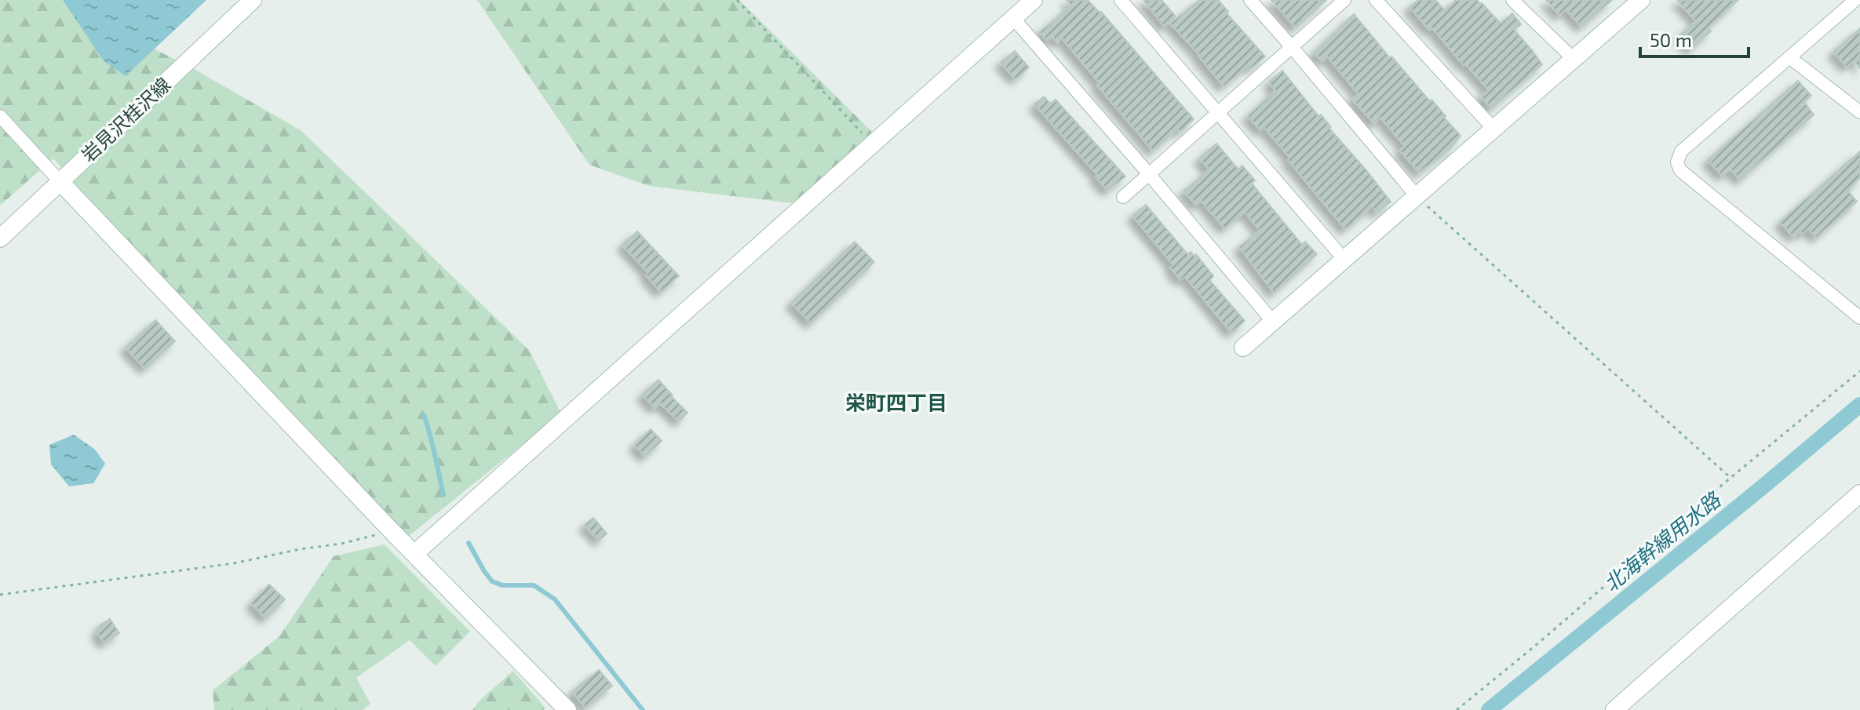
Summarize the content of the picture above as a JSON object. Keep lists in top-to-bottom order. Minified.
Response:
{"streets":{"street":["岩見沢桂沢線"]},"districts":["栄町四丁目"],"water":["北海幹線用水路"],"scale_bar":"50 m"}
